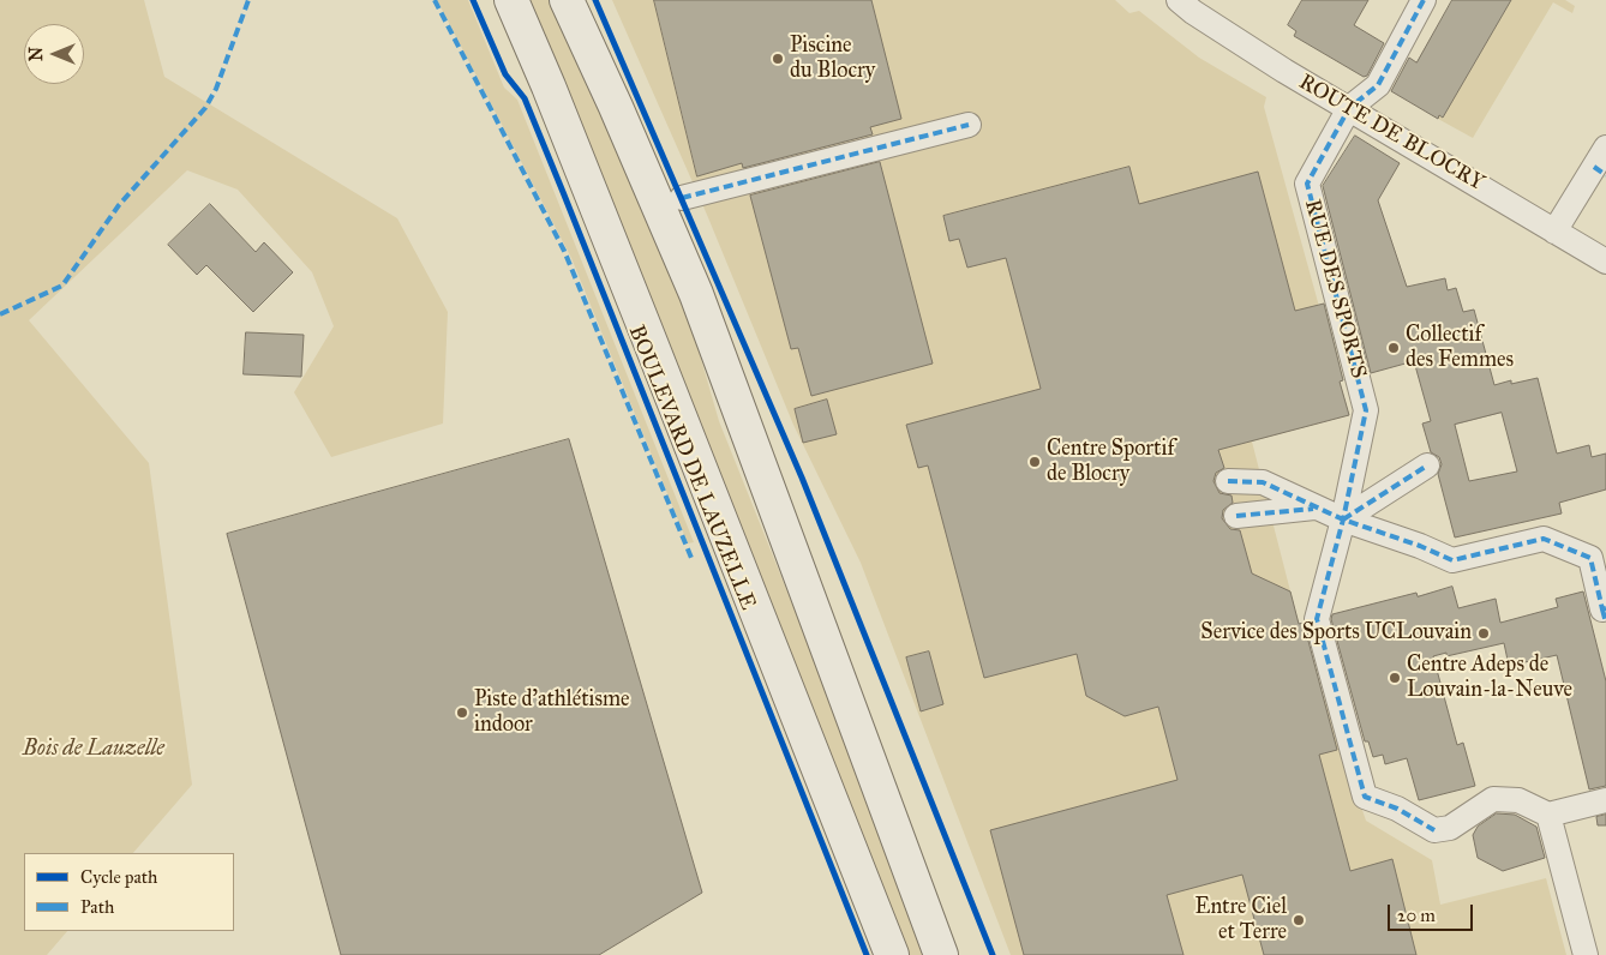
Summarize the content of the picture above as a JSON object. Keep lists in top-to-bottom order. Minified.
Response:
{"streets":{"main road":["BOULEVARD DE LAUZELLE"],"street":["ROUTE DE BLOCRY","RUE DES SPORTS"]},"crossings":[["ROUTE DE BLOCRY","RUE DES SPORTS"]],"parks":["Bois de Lauzelle"],"places":["Piscine du Blocry","Collectif des Femmes","Centre Sportif de Blocry","Service des Sports UCLouvain","Centre Adeps de Louvain-la-Neuve","Piste d'athlétisme indoor","Entre Ciel et Terre"],"legend":["Cycle path","Path"],"scale_bar":"20 m","north":"left"}
